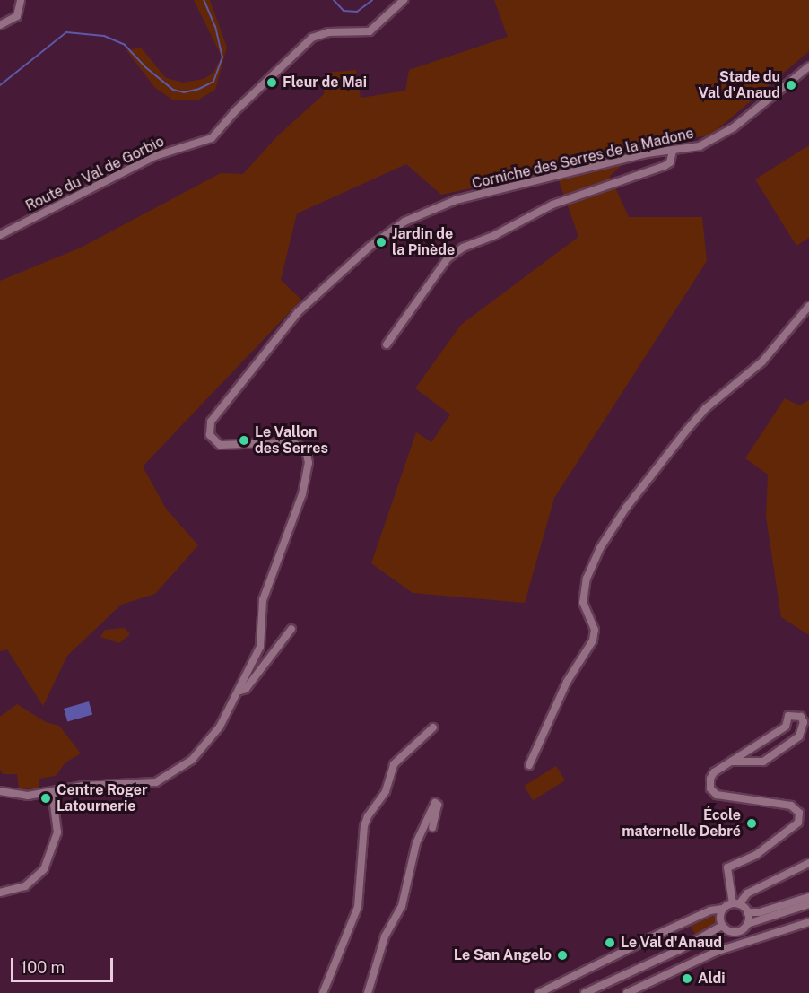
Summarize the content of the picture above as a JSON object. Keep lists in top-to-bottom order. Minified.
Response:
{"streets":{"street":["Corniche des Serres de la Madone","Route du Val de Gorbio"]},"places":["Fleur de Mai","Stade du Val d'Anaud","Jardin de la Pinède","Le Vallon des Serres","Centre Roger Latournerie","École maternelle Debré","Le Val d'Anaud","Le San Angelo","Aldi"],"scale_bar":"100 m"}
